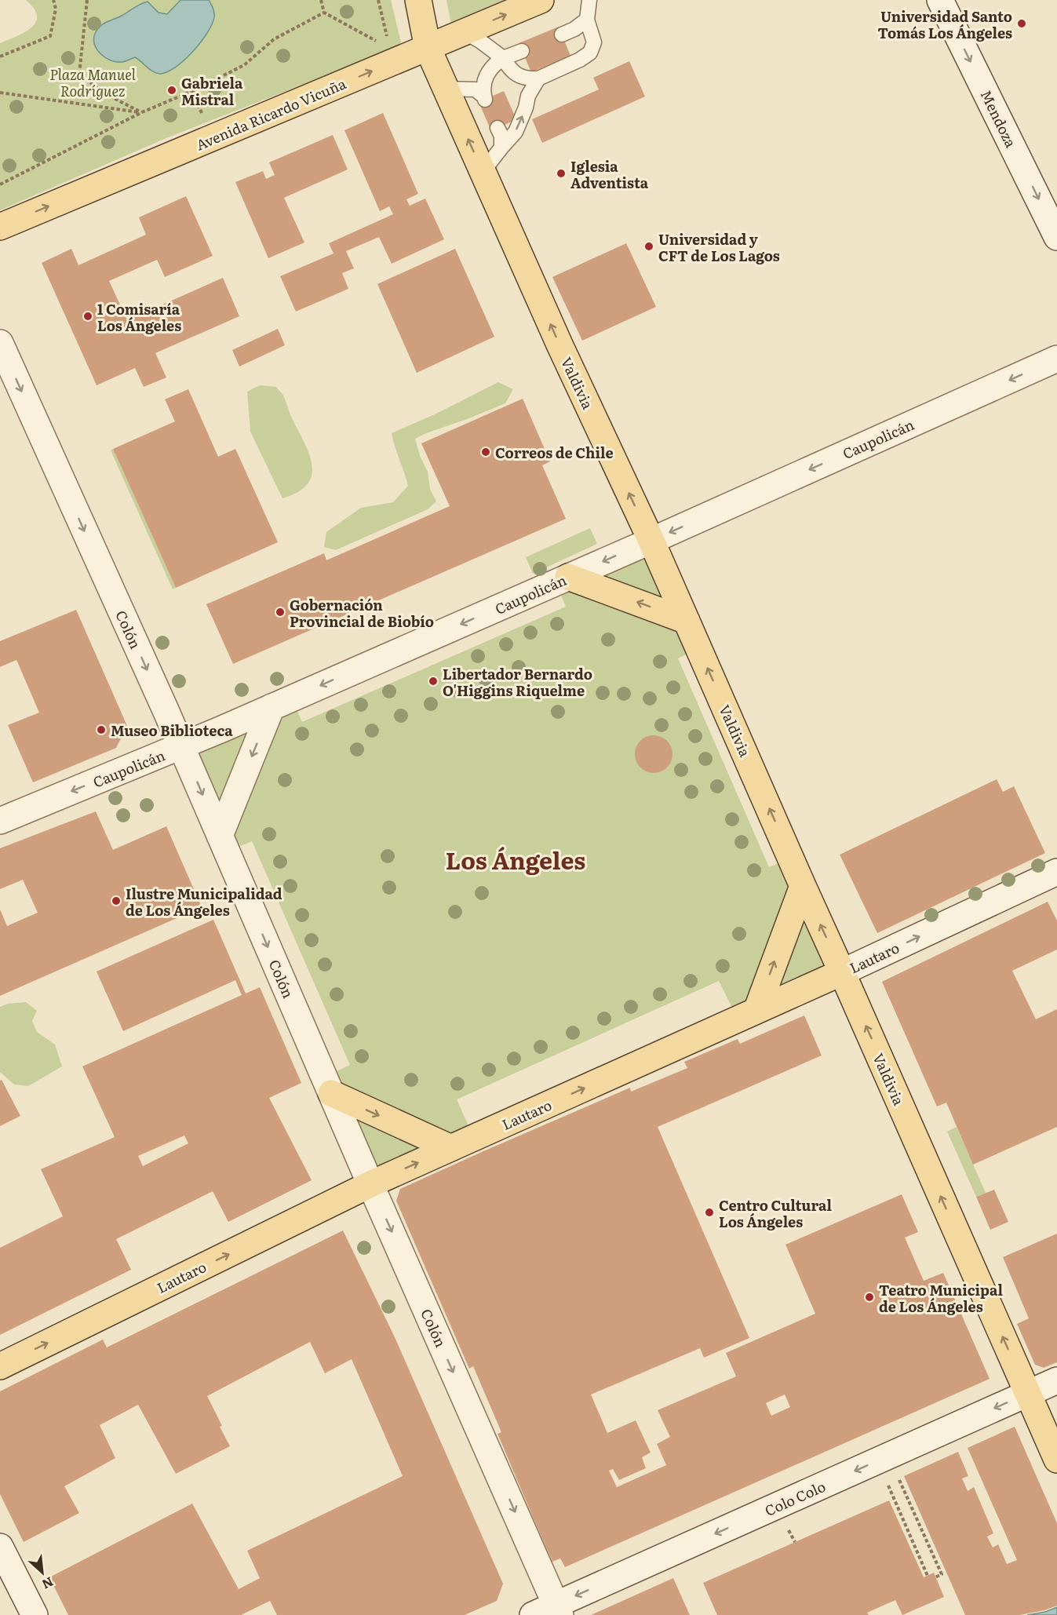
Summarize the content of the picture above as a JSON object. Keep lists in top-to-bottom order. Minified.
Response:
{"streets":{"main road":["Avenida Ricardo Vicuña","Valdivia","Lautaro"],"street":["Mendoza","Caupolicán","Colón","Colo Colo"]},"crossings":[["Avenida Ricardo Vicuña","Valdivia"],["Valdivia","Caupolicán"],["Valdivia","Lautaro"],["Valdivia","Colo Colo"],["Caupolicán","Colón"],["Colón","Lautaro"],["Colón","Colo Colo"]],"one_way":["Avenida Ricardo Vicuña","Mendoza","Valdivia","Caupolicán","Colón","Lautaro","Colo Colo"],"districts":["Los Ángeles"],"parks":["Plaza Manuel Rodríguez"],"places":["Universidad Santo Tomás Los Ángeles","Gabriela Mistral","Iglesia Adventista","Universidad y CFT de Los Lagos","1 Comisaría Los Ángeles","Correos de Chile","Gobernación Provincial de Biobío","Libertador Bernardo O'Higgins Riquelme","Museo Biblioteca","Ilustre Municipalidad de Los Ángeles","Centro Cultural Los Ángeles","Teatro Municipal de Los Ángeles"],"north":"bottom right"}
